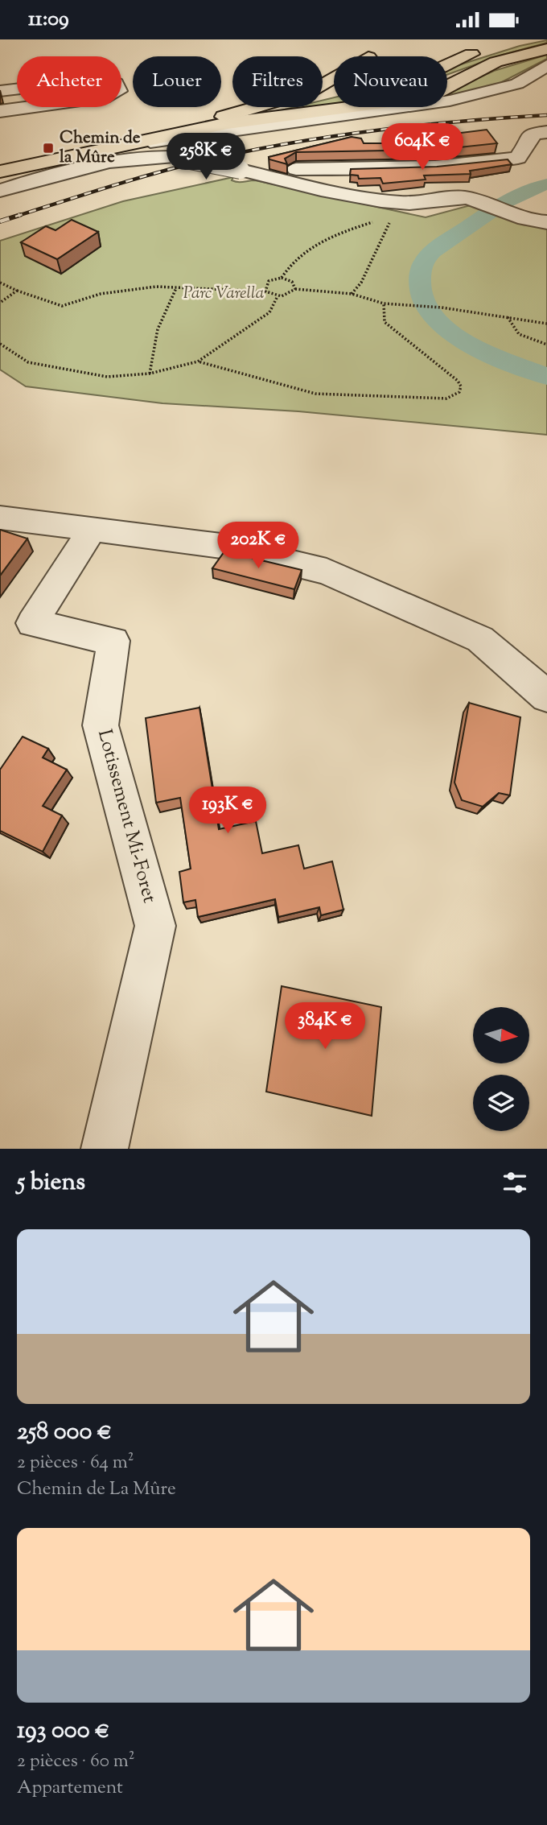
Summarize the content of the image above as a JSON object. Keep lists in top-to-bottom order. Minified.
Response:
{"streets":{"street":["Lotissement Mi-Foret"]},"parks":["Parc Varella"],"places":{"transit":["Chemin de la Mûre"]},"north":"right","page":{"status":"11:09","chip":["Acheter","Louer","Filtres","Nouveau"],"price":["604K €","258K €","202K €","193K €","384K €"],"heading":"5 biens","list":[{"name":"258 000 €","note":"2 pièces · 64 m² · Chemin de La Mûre"},{"name":"193 000 €","note":"2 pièces · 60 m² · Appartement"}]}}
